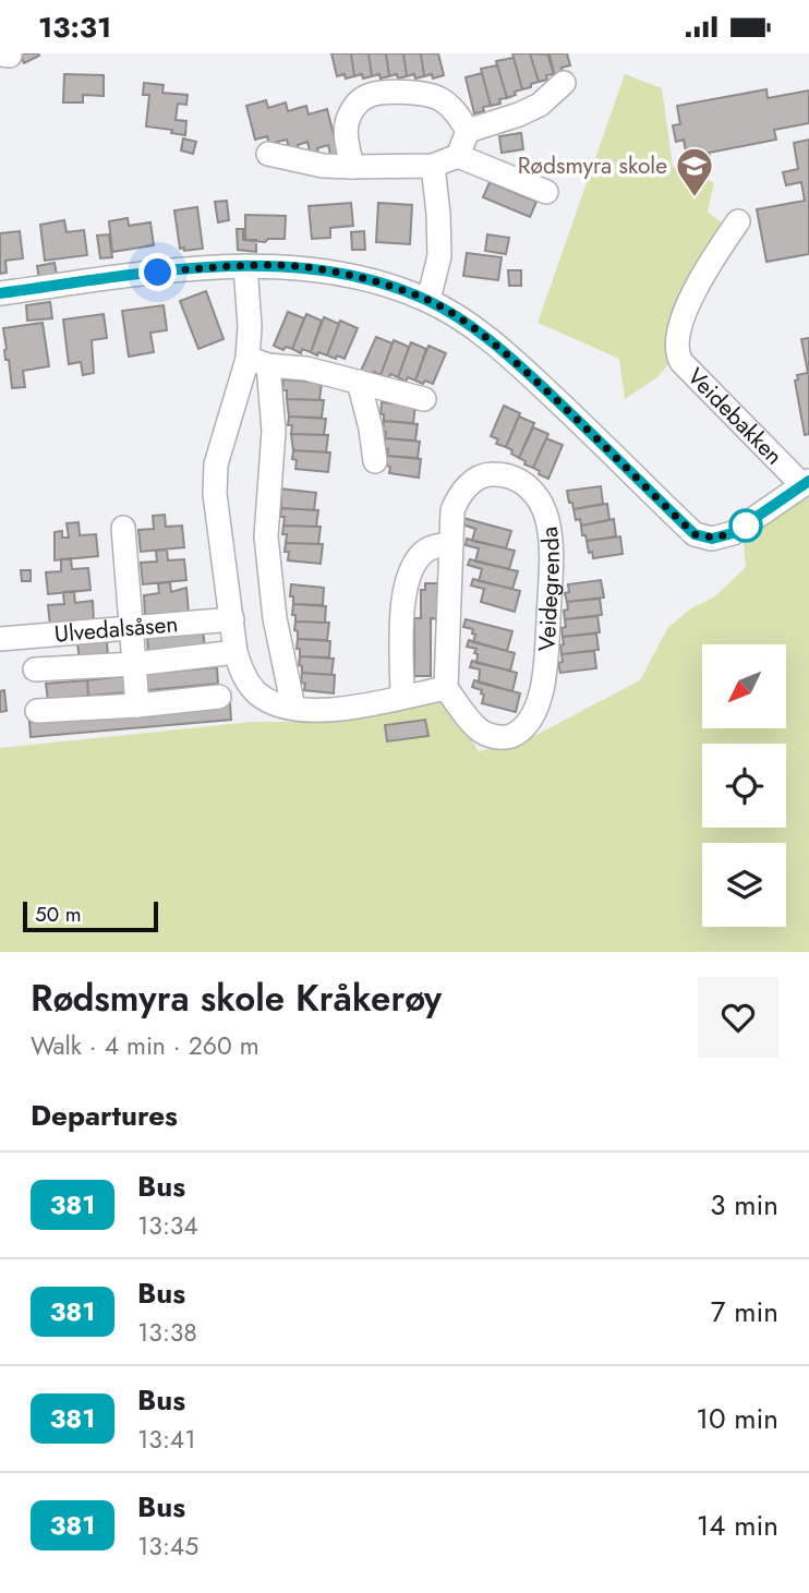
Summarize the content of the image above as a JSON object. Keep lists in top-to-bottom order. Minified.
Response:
{"streets":{"street":["Veidebakken","Veidegrenda","Ulvedalsåsen"]},"places":{"school or university":["Rødsmyra skole"]},"lines":["bus line 381"],"scale_bar":"50 m","north":"bottom left","page":{"status":"13:31","scale":"50 m","heading":[["Rødsmyra skole Kråkerøy","Walk · 4 min · 260 m"],"Departures"],"list":[{"mark":"381","name":"Bus","note":"13:34","value":"3 min"},{"mark":"381","name":"Bus","note":"13:38","value":"7 min"},{"mark":"381","name":"Bus","note":"13:41","value":"10 min"},{"mark":"381","name":"Bus","note":"13:45","value":"14 min"}]}}
